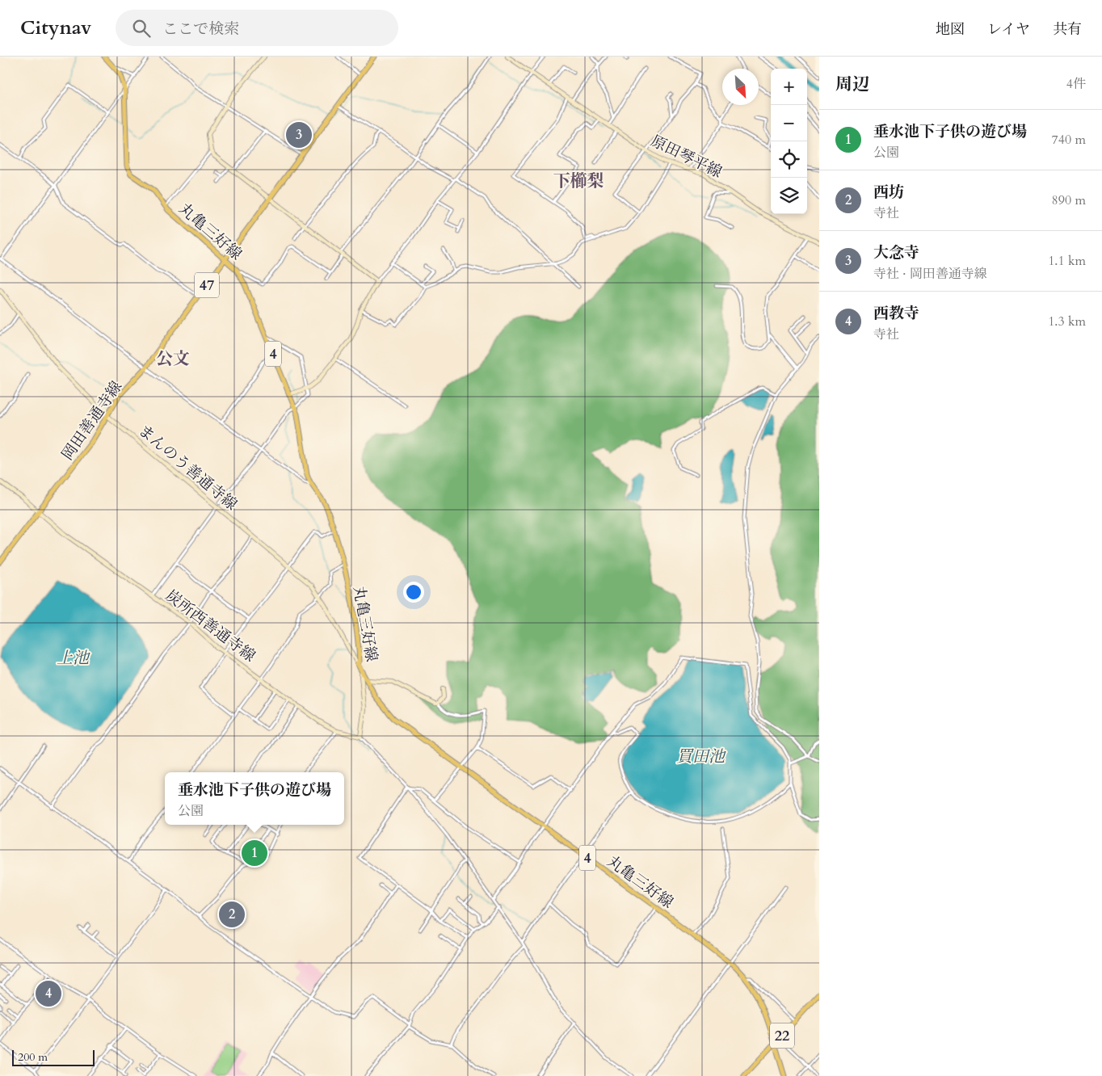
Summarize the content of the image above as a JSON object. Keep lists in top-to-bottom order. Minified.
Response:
{"streets":{"main road":["原田琴平線","丸亀三好線","47","4","岡田善通寺線","まんのう善通寺線","炭所西善通寺線","22"]},"crossings":[["丸亀三好線","岡田善通寺線"],["丸亀三好線","まんのう善通寺線"],["丸亀三好線","22"],["岡田善通寺線","まんのう善通寺線"],["岡田善通寺線","炭所西善通寺線"]],"districts":["下櫛梨","公文"],"water":["上池","買田池"],"scale_bar":"200 m","north":"bottom right","page":{"header":"Citynav","search":"ここで検索","nav":["地図","レイヤ","共有"],"heading":["周辺","4件"],"map_buttons":["+","−"],"list":[{"mark":"1","name":"垂水池下子供の遊び場","note":"公園","value":"740 m"},{"mark":"2","name":"西坊","note":"寺社","value":"890 m"},{"mark":"3","name":"大念寺","note":"寺社 · 岡田善通寺線","value":"1.1 km"},{"mark":"4","name":"西教寺","note":"寺社","value":"1.3 km"}],"pins":["3","1","2","4"],"popup":["垂水池下子供の遊び場","公園"],"scale":"200 m"}}
